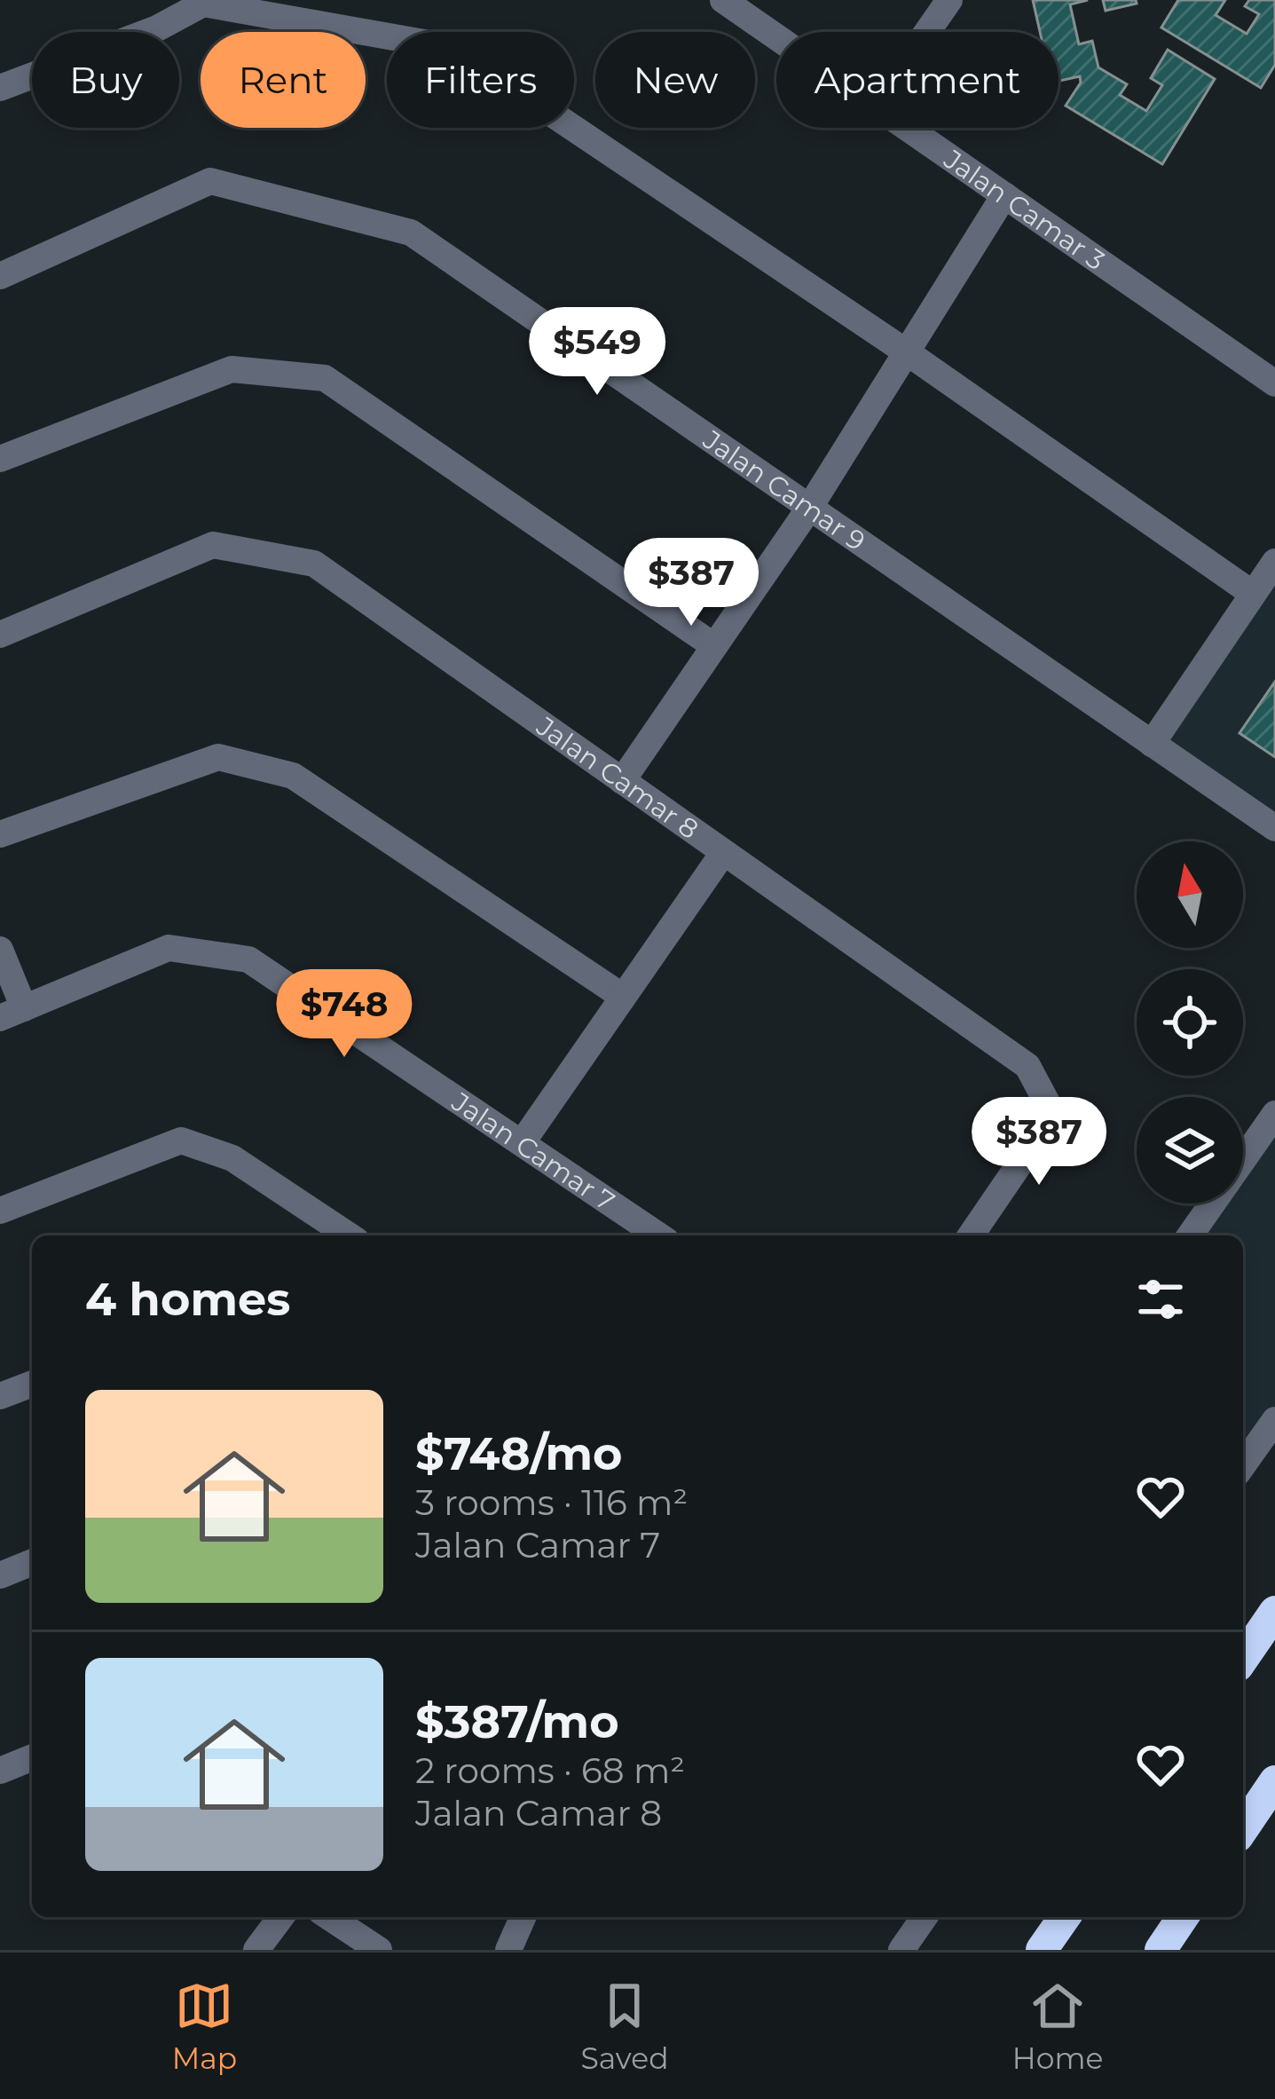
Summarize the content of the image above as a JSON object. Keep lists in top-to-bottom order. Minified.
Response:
{"streets":{"street":["Jalan Camar 3","Jalan Camar 9","Jalan Camar 8","Jalan Camar 7"]},"north":"top","page":{"chip":["Buy","Rent","Filters","New","Apartment"],"price":["$549","$387","$748","$387"],"heading":"4 homes","list":[{"name":"$748/mo","note":"3 rooms · 116 m² · Jalan Camar 7"},{"name":"$387/mo","note":"2 rooms · 68 m² · Jalan Camar 8"}],"tabs":["Map","Saved","Home"]}}
